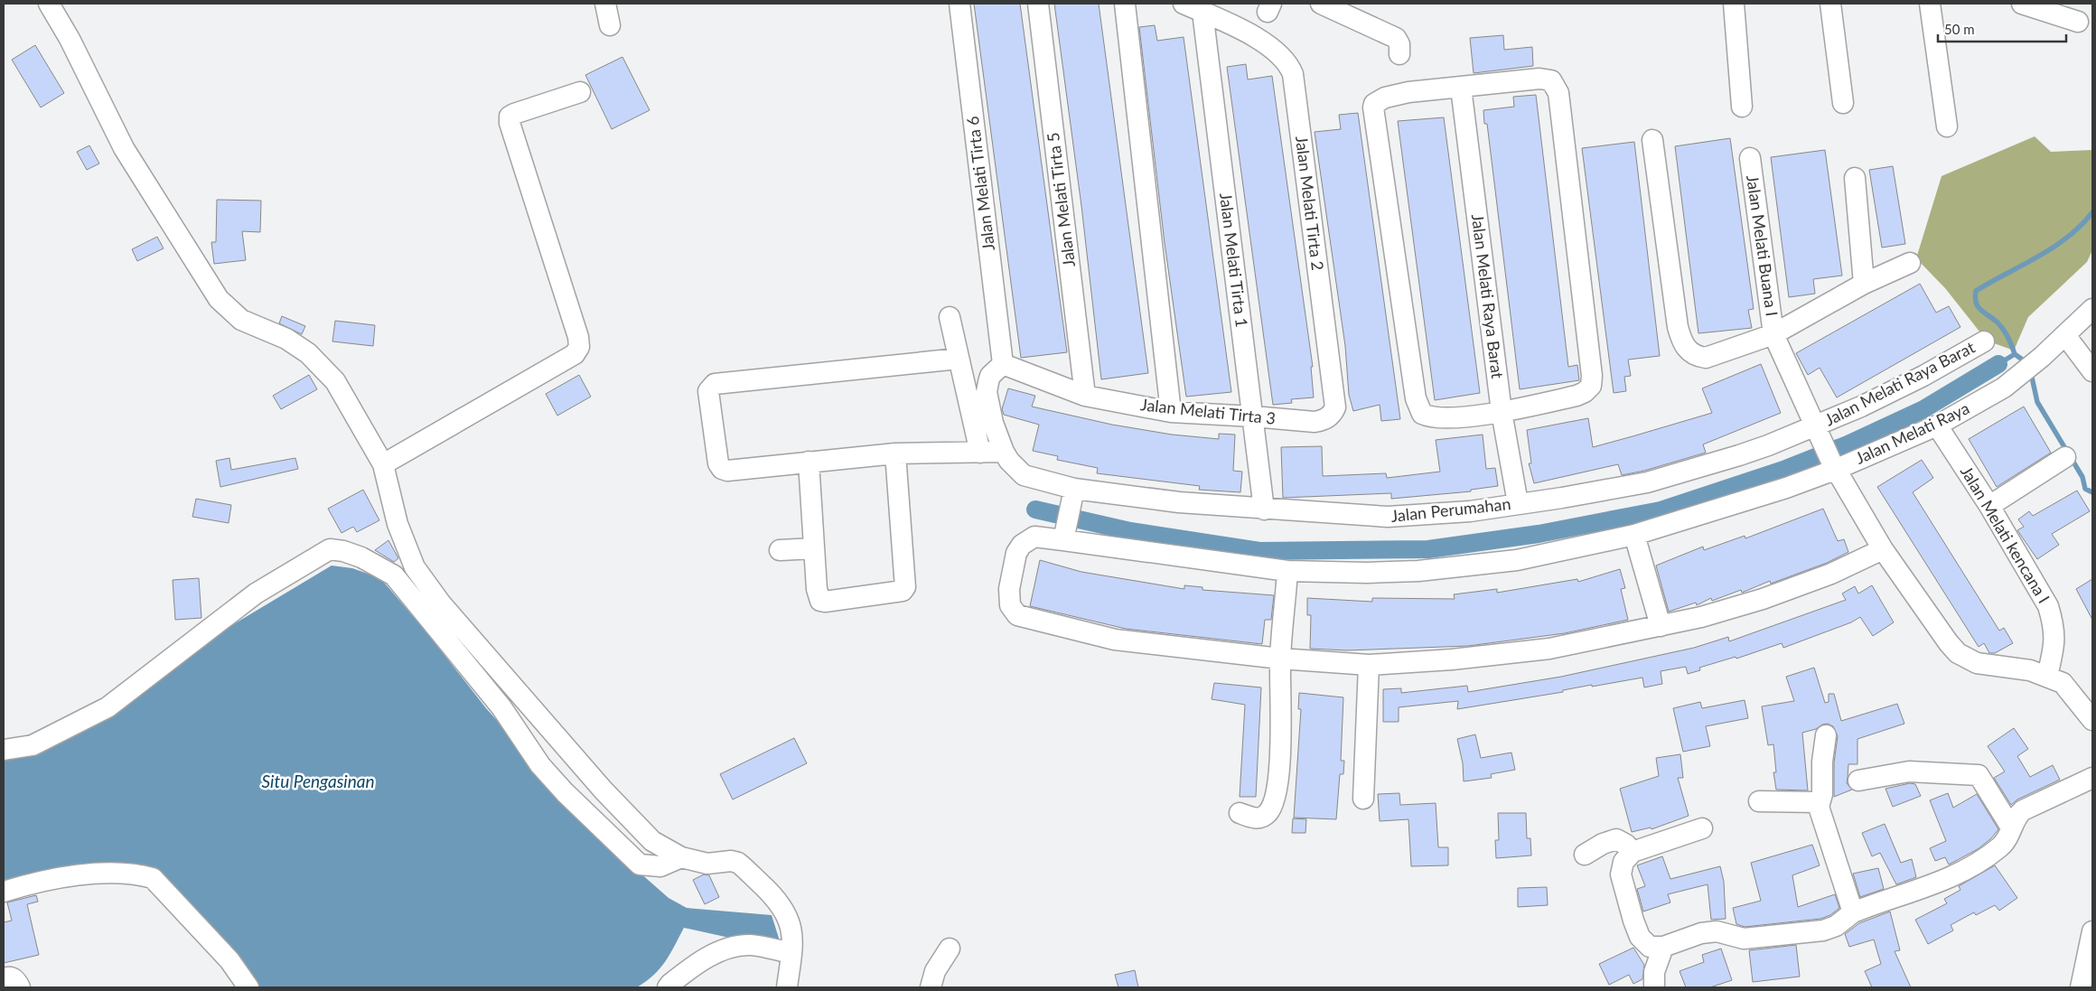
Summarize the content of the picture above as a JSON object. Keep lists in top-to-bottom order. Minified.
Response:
{"streets":{"street":["Jalan Melati Tirta 6","Jalan Melati Tirta 5","Jalan Melati Tirta 2","Jalan Melati Buana I","Jalan Melati Tirta 1","Jalan Melati Raya Barat","Jalan Melati Tirta 3","Jalan Melati Raya","Jalan Perumahan","Jalan Melati kencana I"]},"crossings":[["Jalan Melati Tirta 6","Jalan Melati Tirta 3"],["Jalan Melati Tirta 5","Jalan Melati Tirta 3"],["Jalan Melati Tirta 2","Jalan Melati Tirta 1"],["Jalan Melati Tirta 2","Jalan Melati Tirta 3"],["Jalan Melati Buana I","Jalan Melati Raya Barat"],["Jalan Melati Buana I","Jalan Melati Raya"],["Jalan Melati Buana I","Jalan Perumahan"],["Jalan Melati Buana I","Jalan Melati kencana I"],["Jalan Melati Tirta 1","Jalan Melati Tirta 3"],["Jalan Melati Tirta 1","Jalan Perumahan"],["Jalan Melati Raya Barat","Jalan Perumahan"],["Jalan Melati Raya","Jalan Melati kencana I"]],"water":["Situ Pengasinan"],"scale_bar":"50 m"}
